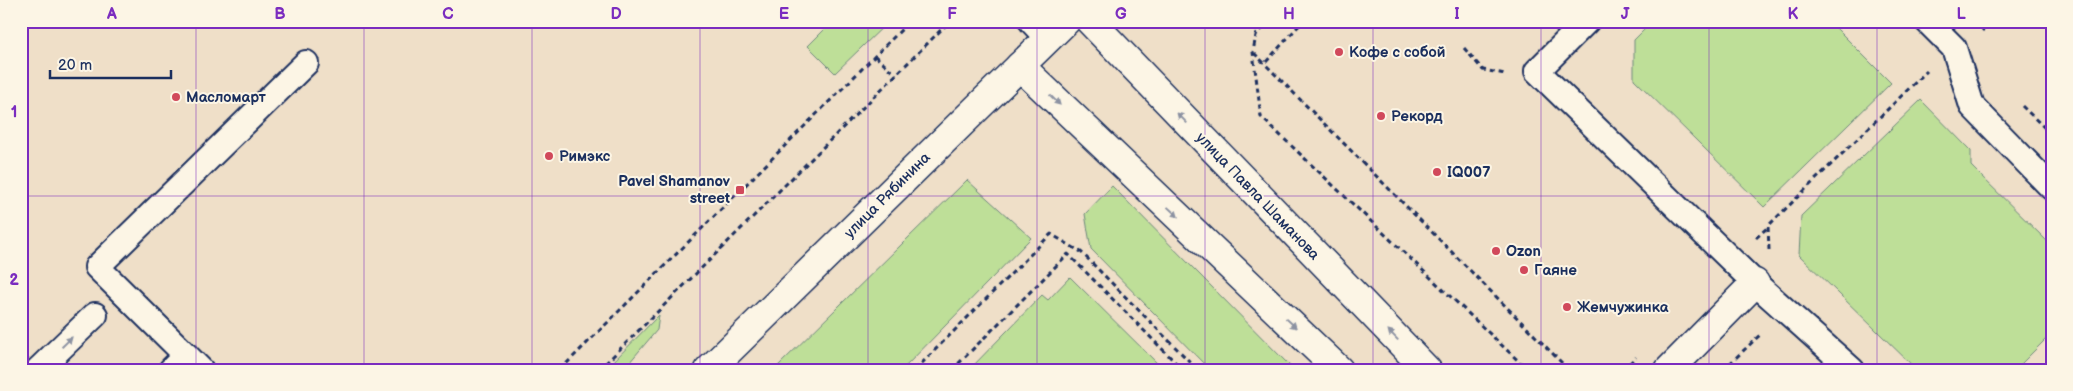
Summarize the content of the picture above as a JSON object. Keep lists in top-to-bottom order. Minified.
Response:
{"streets":{"street":["улица Рябинина","улица Павла Шаманова"]},"places":{"other":["Кофе с собой","Масломарт","Рекорд","Римэкс","IQ007","Ozon","Гаяне","Жемчужинка"],"transit":["Pavel Shamanov street"]},"scale_bar":"20 m","grid":{"columns":["A","B","C","D","E","F","G","H","I","J","K","L"],"rows":["1","2"]}}
